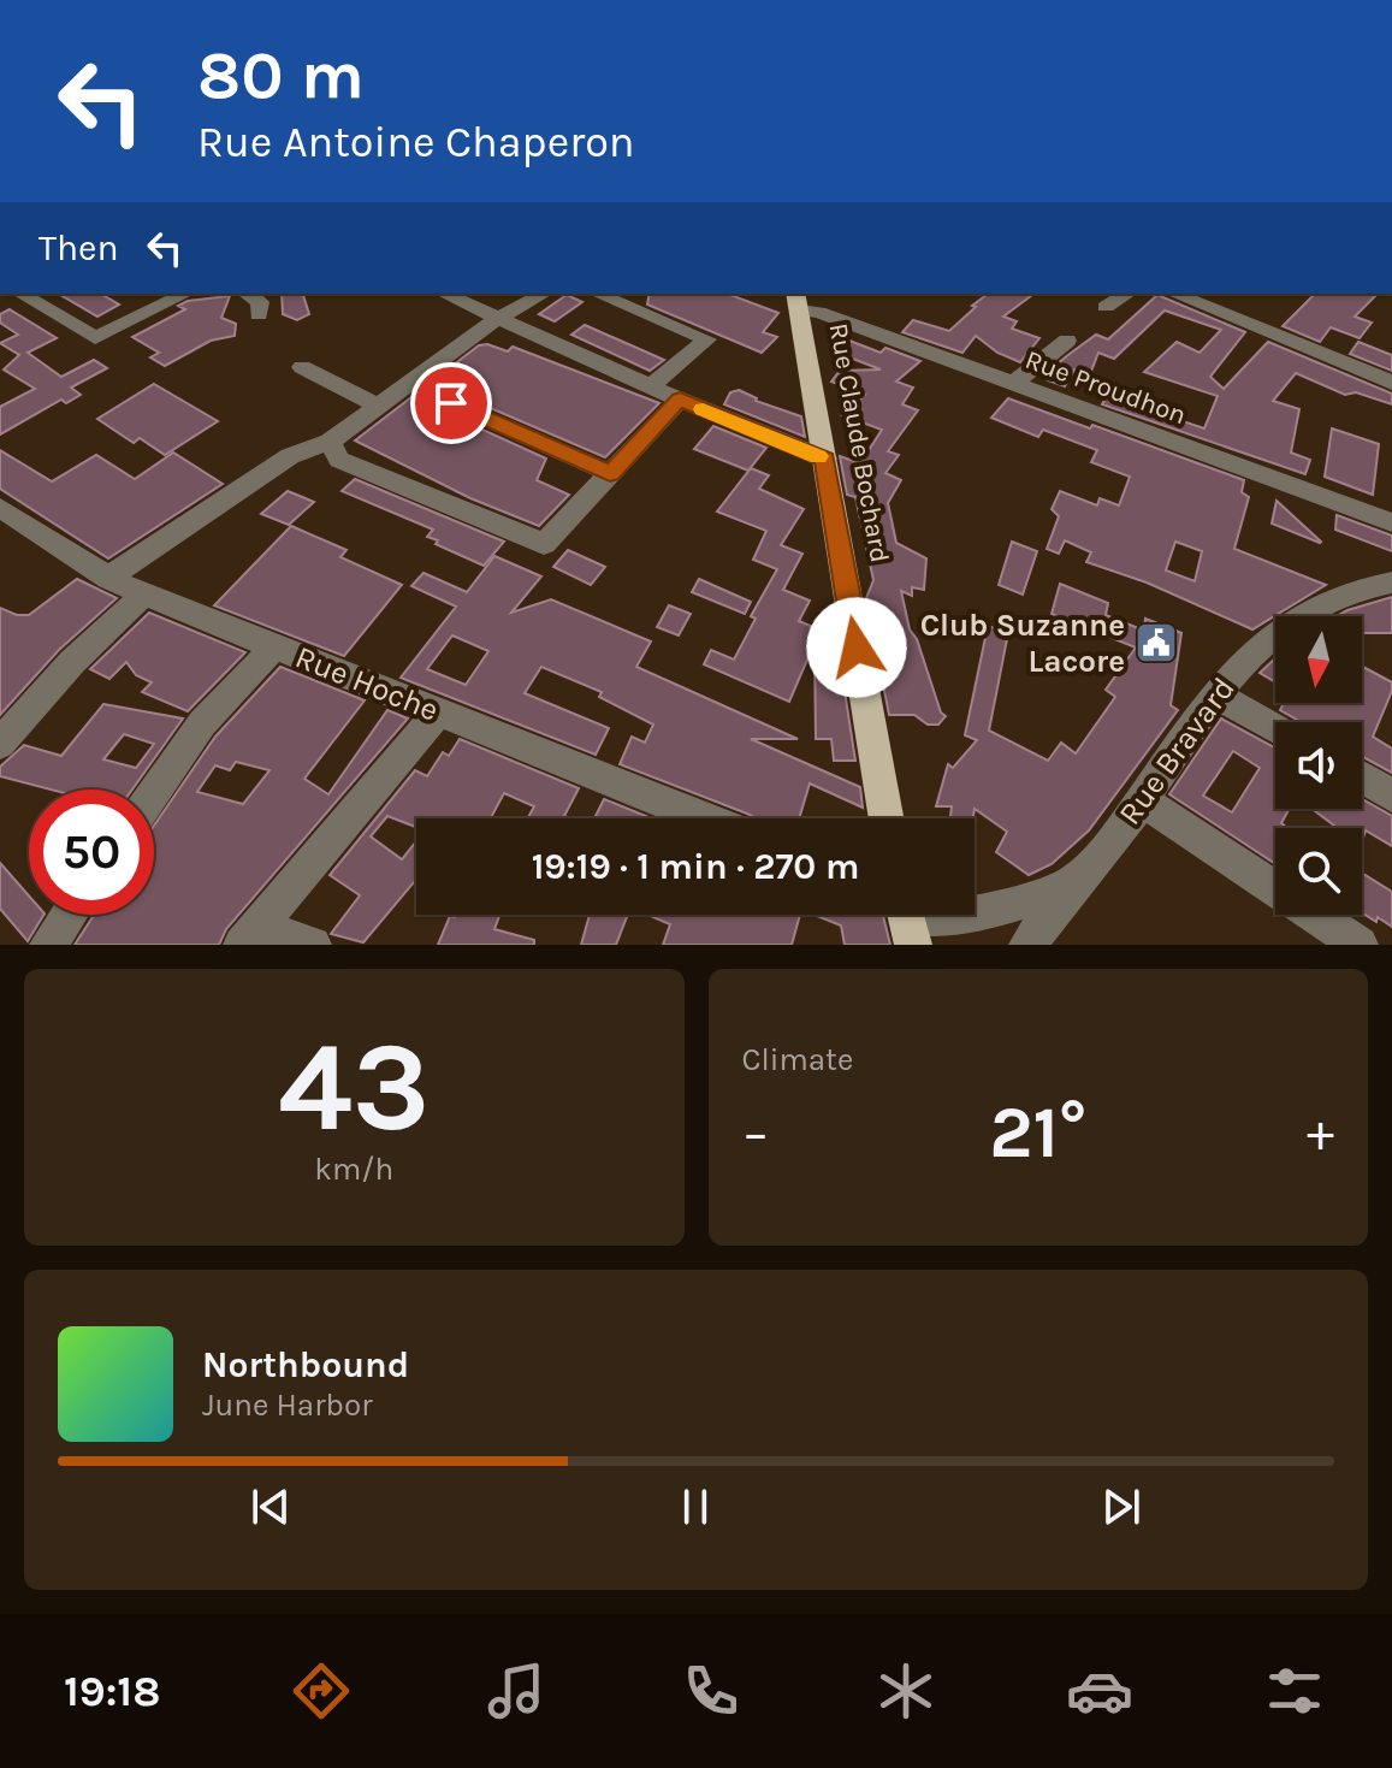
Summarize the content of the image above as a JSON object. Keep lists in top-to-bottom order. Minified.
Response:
{"streets":{"main road":["Rue Claude Bochard"],"street":["Rue Proudhon","Rue Hoche","Rue Bravard"]},"crossings":[["Rue Proudhon","Rue Claude Bochard"]],"places":{"public building":["Club Suzanne Lacore"]},"north":"bottom","page":{"turn":["80 m","Rue Antoine Chaperon"],"then":"Then","limit":"50","trip":"19:19 · 1 min · 270 m","tile":[["43","km/h"],"Climate"],"heat":["−","21°","+"],"song":["Northbound","June Harbor"],"tabs":"19:18"}}
